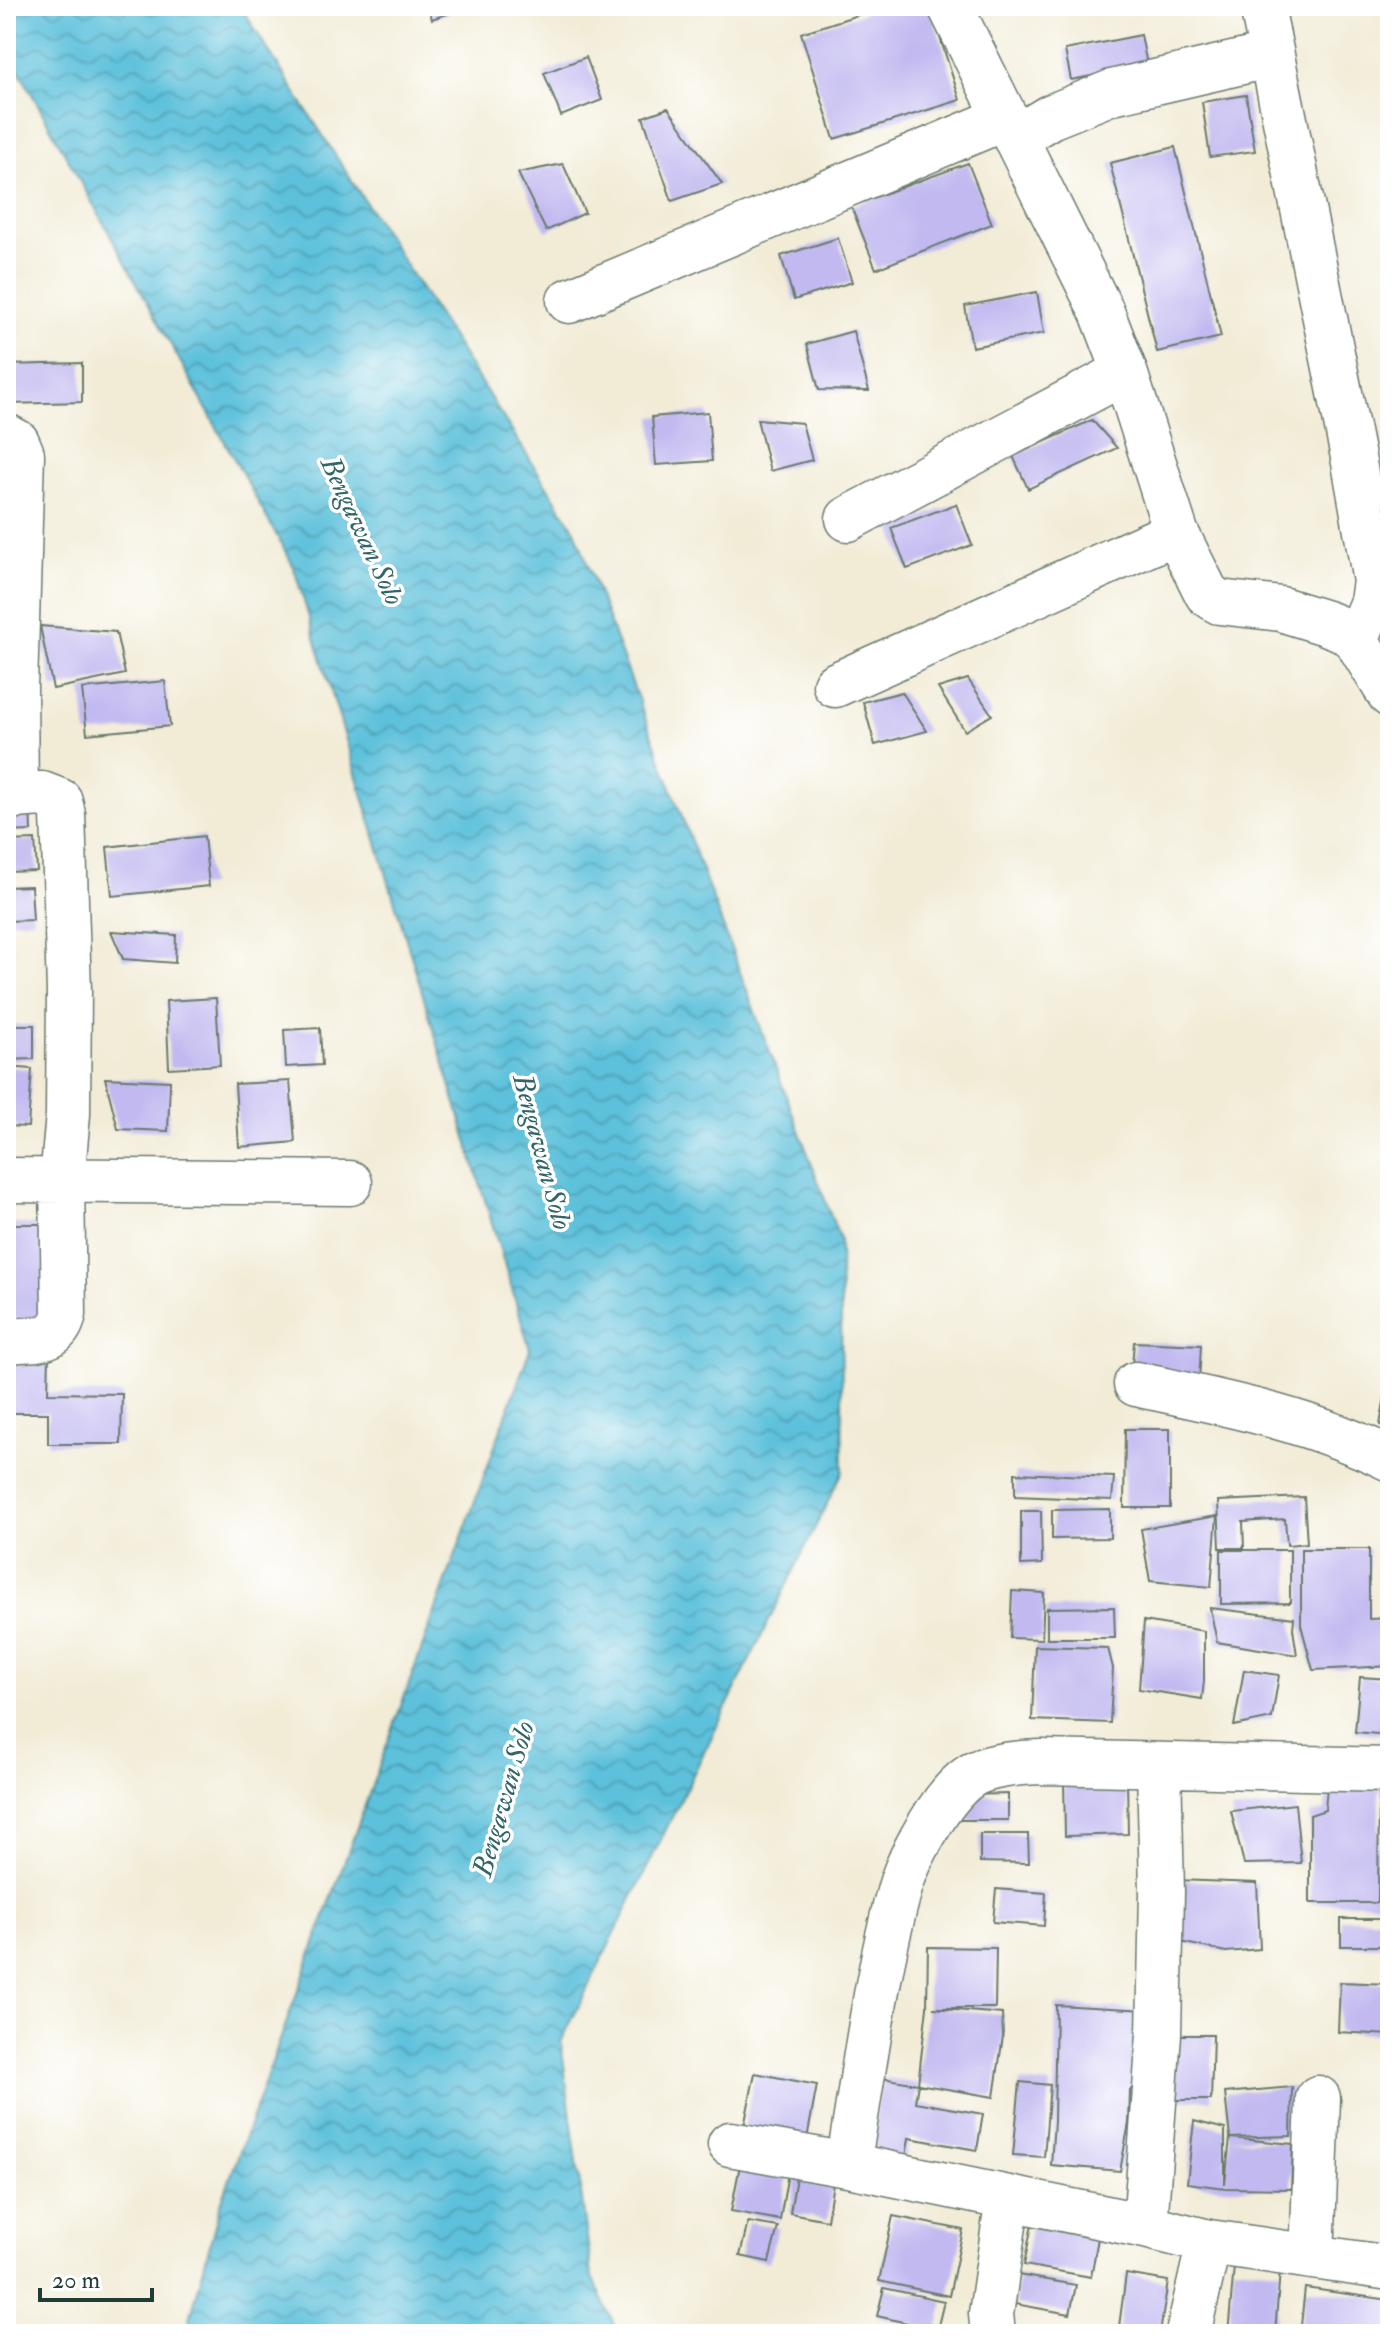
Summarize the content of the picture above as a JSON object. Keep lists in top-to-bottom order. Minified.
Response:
{"water":["Bengawan Solo"],"scale_bar":"20 m"}
